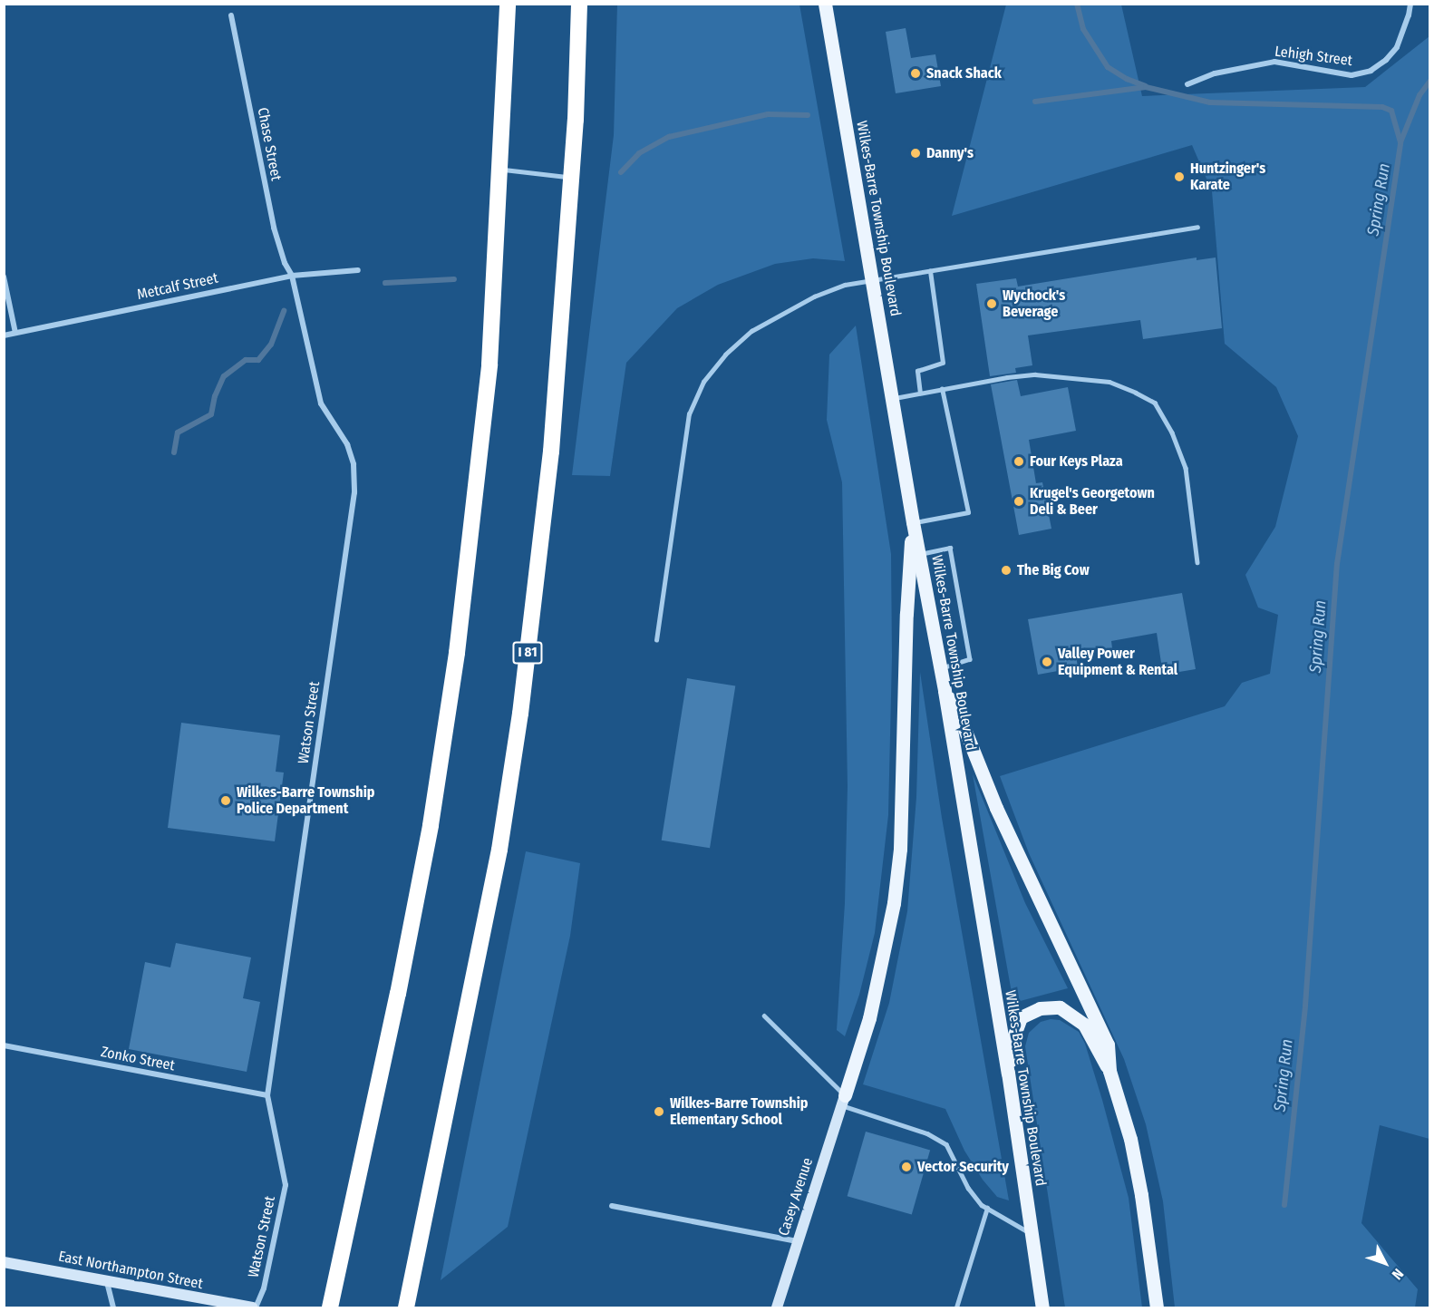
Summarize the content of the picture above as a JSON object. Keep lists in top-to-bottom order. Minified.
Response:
{"streets":{"highway":["I 81"],"main road":["Wilkes-Barre Township Boulevard","Casey Avenue","East Northampton Street"],"street":["Lehigh Street","Chase Street","Metcalf Street","Watson Street","Zonko Street"]},"crossings":[["Chase Street","Metcalf Street"],["Chase Street","Watson Street"],["Metcalf Street","Watson Street"],["Watson Street","Zonko Street"],["Watson Street","East Northampton Street"]],"water":["Spring Run"],"places":["Snack Shack","Danny's","Huntzinger's Karate","Wychock's Beverage","Four Keys Plaza","Krugel's Georgetown Deli & Beer","The Big Cow","Valley Power Equipment & Rental","Wilkes-Barre Township Police Department","Wilkes-Barre Township Elementary School","Vector Security"],"north":"bottom right"}
